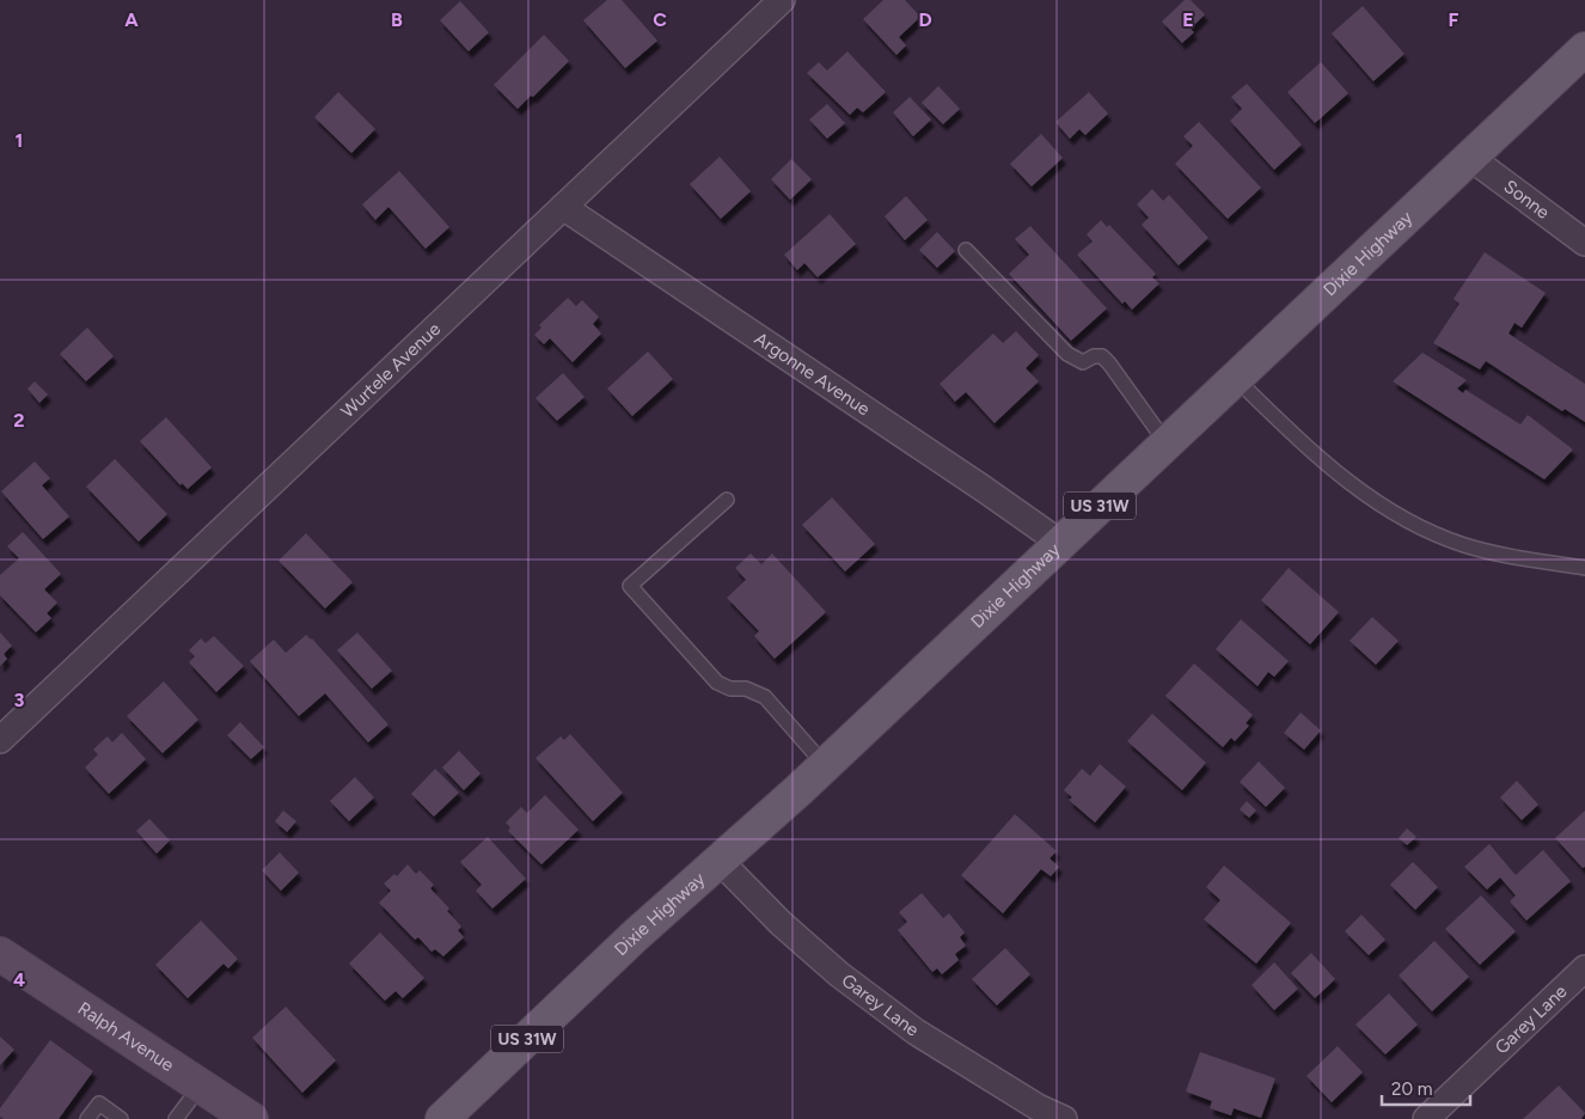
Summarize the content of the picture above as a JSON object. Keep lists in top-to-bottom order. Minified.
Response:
{"streets":{"main road":["Dixie Highway","US 31W"],"street":["Sonne","Wurtele Avenue","Argonne Avenue","Garey Lane","Ralph Avenue"]},"crossings":[["Sonne","Dixie Highway"],["Dixie Highway","Argonne Avenue"],["Dixie Highway","Garey Lane"],["Wurtele Avenue","Argonne Avenue"]],"scale_bar":"20 m","grid":{"columns":["A","B","C","D","E","F"],"rows":["1","2","3","4"]}}
